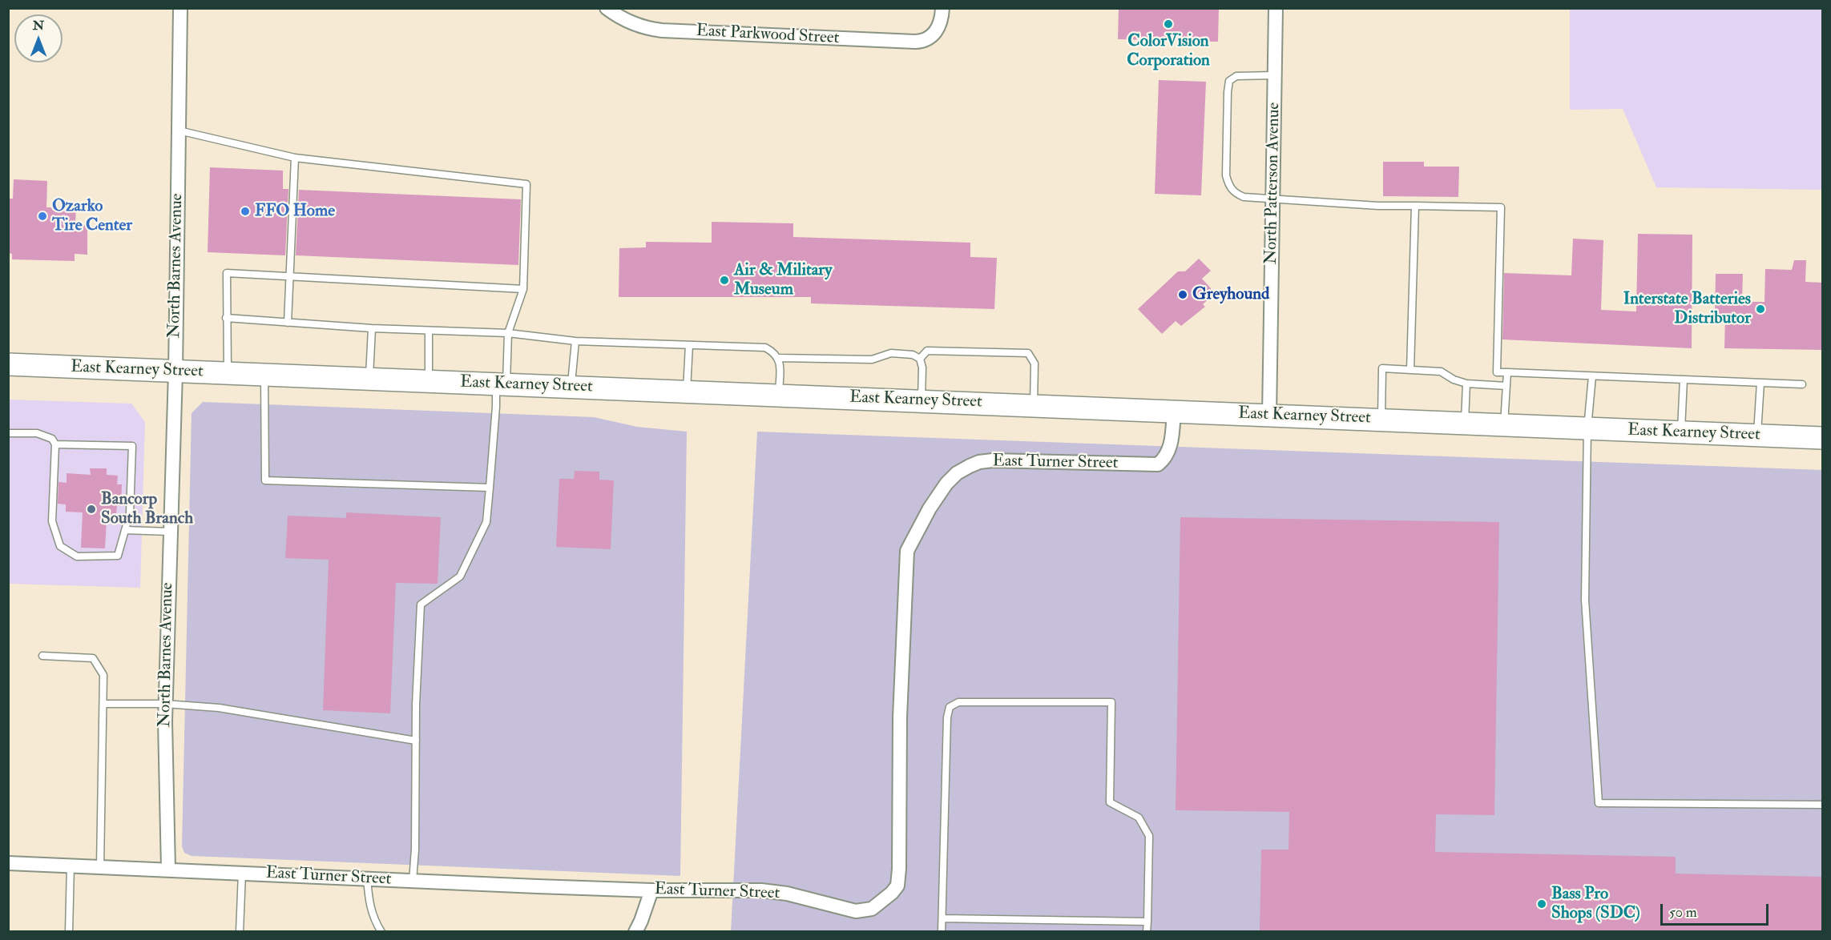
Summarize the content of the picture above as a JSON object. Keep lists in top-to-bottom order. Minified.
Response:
{"streets":{"main road":["East Kearney Street"],"street":["East Parkwood Street","North Patterson Avenue","North Barnes Avenue","East Turner Street"]},"crossings":[["North Patterson Avenue","East Kearney Street"],["North Barnes Avenue","East Kearney Street"],["North Barnes Avenue","East Turner Street"],["East Kearney Street","East Turner Street"]],"places":["ColorVision Corporation","FFO Home","Ozarko Tire Center","Air & Military Museum","Greyhound","Interstate Batteries Distributor","Bancorp South Branch","Bass Pro Shops (SDC)"],"scale_bar":"50 m","north":"top"}
